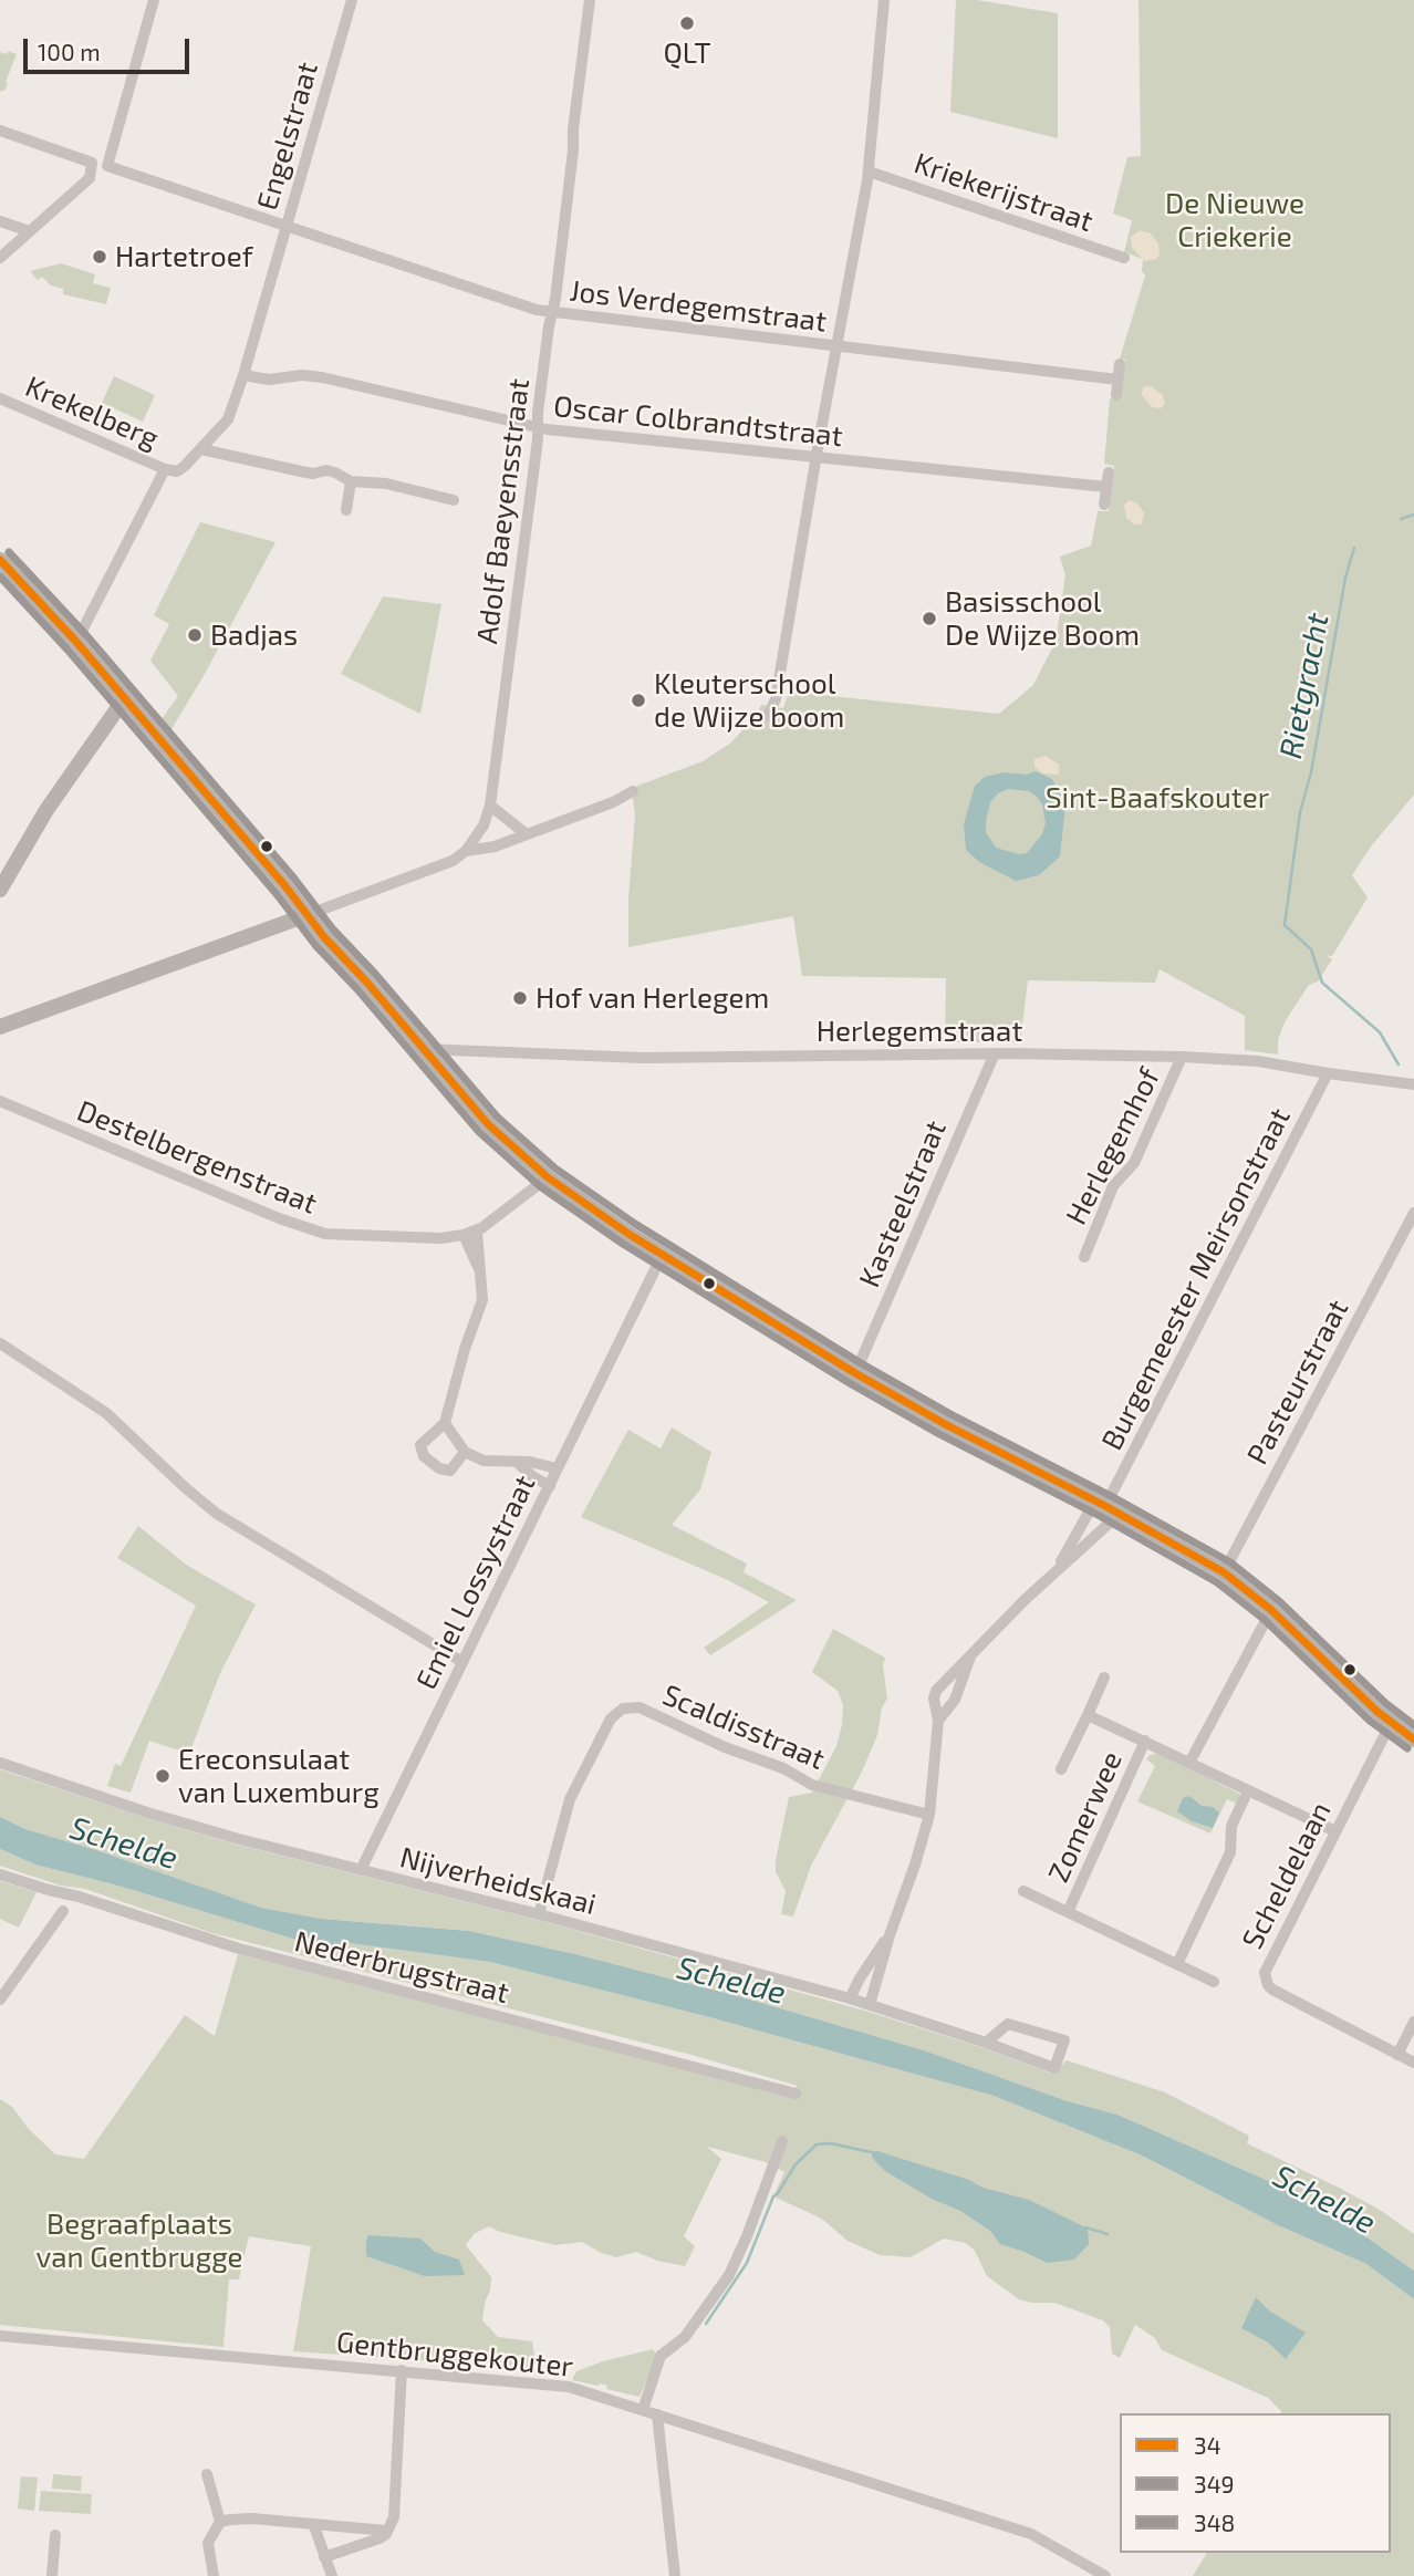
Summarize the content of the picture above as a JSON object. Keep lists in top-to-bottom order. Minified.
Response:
{"streets":{"street":["Engelstraat","Kriekerijstraat","Jos Verdegemstraat","Krekelberg","Oscar Colbrandtstraat","Adolf Baeyensstraat","Herlegemstraat","Herlegemhof","Destelbergenstraat","Kasteelstraat","Burgemeester Meirsonstraat","Pasteurstraat","Emiel Lossystraat","Scaldisstraat","Zomerwee","Scheldelaan","Nijverheidskaai","Nederbrugstraat","Gentbruggekouter"]},"crossings":[["Engelstraat","Jos Verdegemstraat"],["Engelstraat","Krekelberg"],["Engelstraat","Oscar Colbrandtstraat"],["Jos Verdegemstraat","Adolf Baeyensstraat"],["Oscar Colbrandtstraat","Adolf Baeyensstraat"],["Herlegemstraat","Herlegemhof"],["Herlegemstraat","Kasteelstraat"],["Herlegemstraat","Burgemeester Meirsonstraat"],["Emiel Lossystraat","Nijverheidskaai"],["Scaldisstraat","Nijverheidskaai"]],"water":["Rietgracht","Schelde"],"parks":["De Nieuwe Criekerie","Sint-Baafskouter","Begraafplaats van Gentbrugge"],"places":["QLT","Hartetroef","Basisschool De Wijze Boom","Badjas","Kleuterschool de Wijze boom","Hof van Herlegem","Ereconsulaat van Luxemburg"],"lines":["transit line 348","transit line 34","transit line 349"],"legend":["34","349","348"],"scale_bar":"100 m"}
